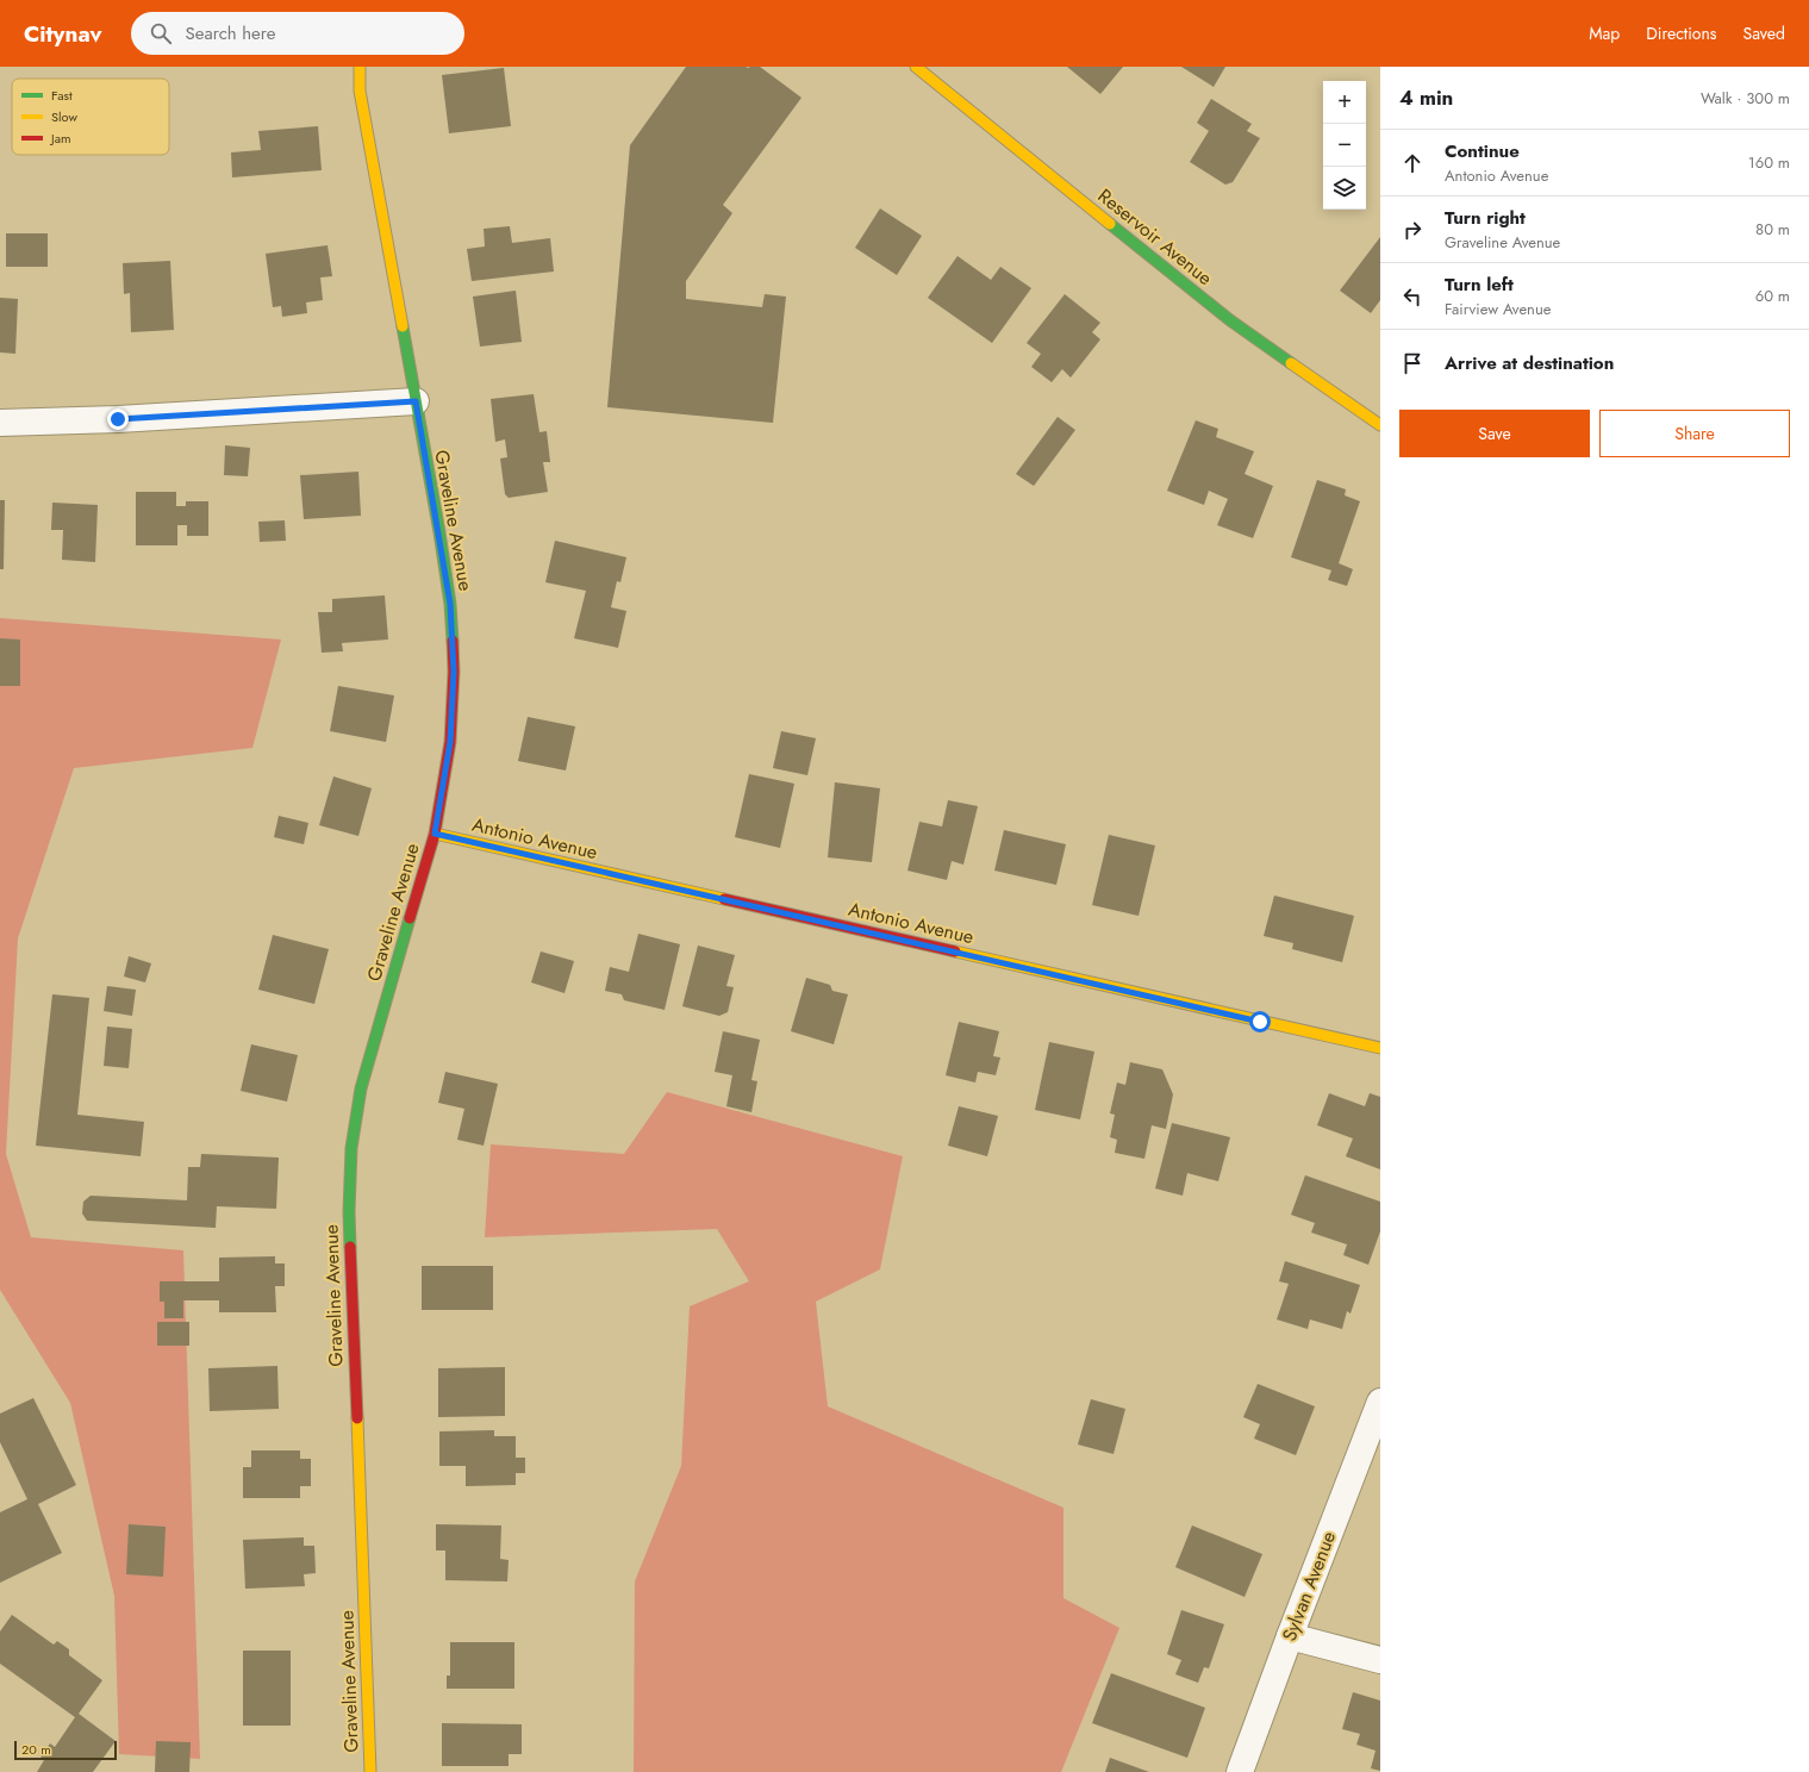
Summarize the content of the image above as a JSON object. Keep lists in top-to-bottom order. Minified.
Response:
{"streets":{"street":["Reservoir Avenue","Graveline Avenue","Antonio Avenue","Sylvan Avenue"]},"crossings":[["Graveline Avenue","Antonio Avenue"]],"legend":["Fast","Slow","Jam"],"scale_bar":"20 m","page":{"header":"Citynav","search":"Search here","nav":["Map","Directions","Saved"],"heading":["4 min","Walk · 300 m"],"map_buttons":["+","−"],"list":[["Continue","Antonio Avenue","160 m"],["Turn right","Graveline Avenue","80 m"],["Turn left","Fairview Avenue","60 m"],"Arrive at destination"],"buttons":["Save","Share"],"scale":"20 m"}}
